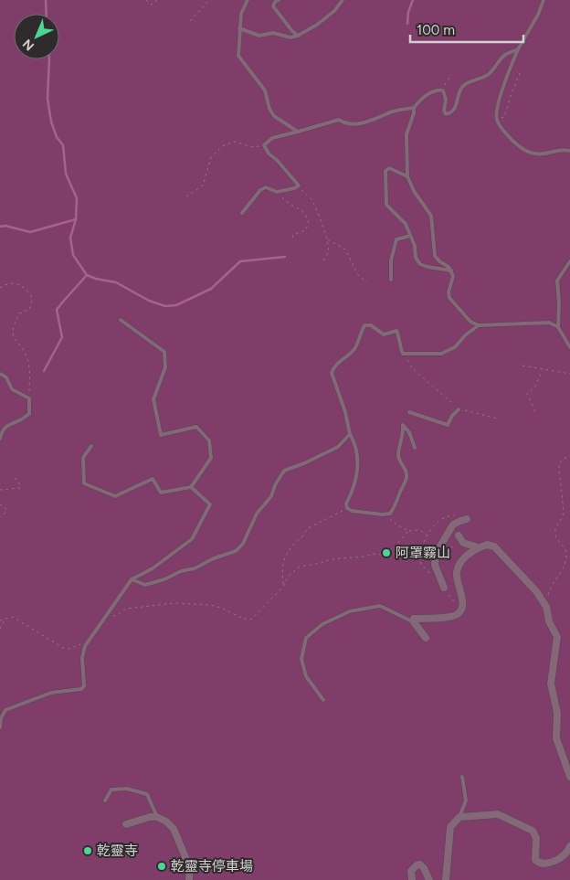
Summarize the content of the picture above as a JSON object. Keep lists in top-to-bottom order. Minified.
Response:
{"places":["阿罩霧山","乾靈寺","乾靈寺停車場"],"scale_bar":"100 m","north":"bottom left"}
